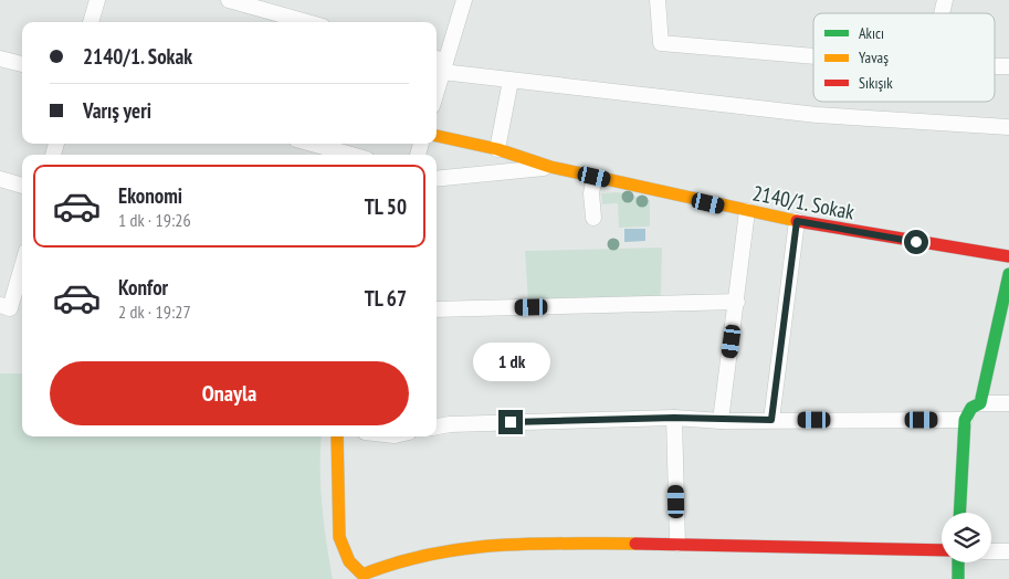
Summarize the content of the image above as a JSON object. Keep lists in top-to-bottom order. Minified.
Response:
{"streets":{"street":["2140/1. Sokak"]},"legend":["Akıcı","Yavaş","Sıkışık"],"page":{"banner":["2140/1. Sokak","Varış yeri"],"list":[{"name":"Ekonomi","note":"1 dk · 19:26","value":"TL 50"},{"name":"Konfor","note":"2 dk · 19:27","value":"TL 67"}],"bubble":"1 dk","buttons":"Onayla"}}
